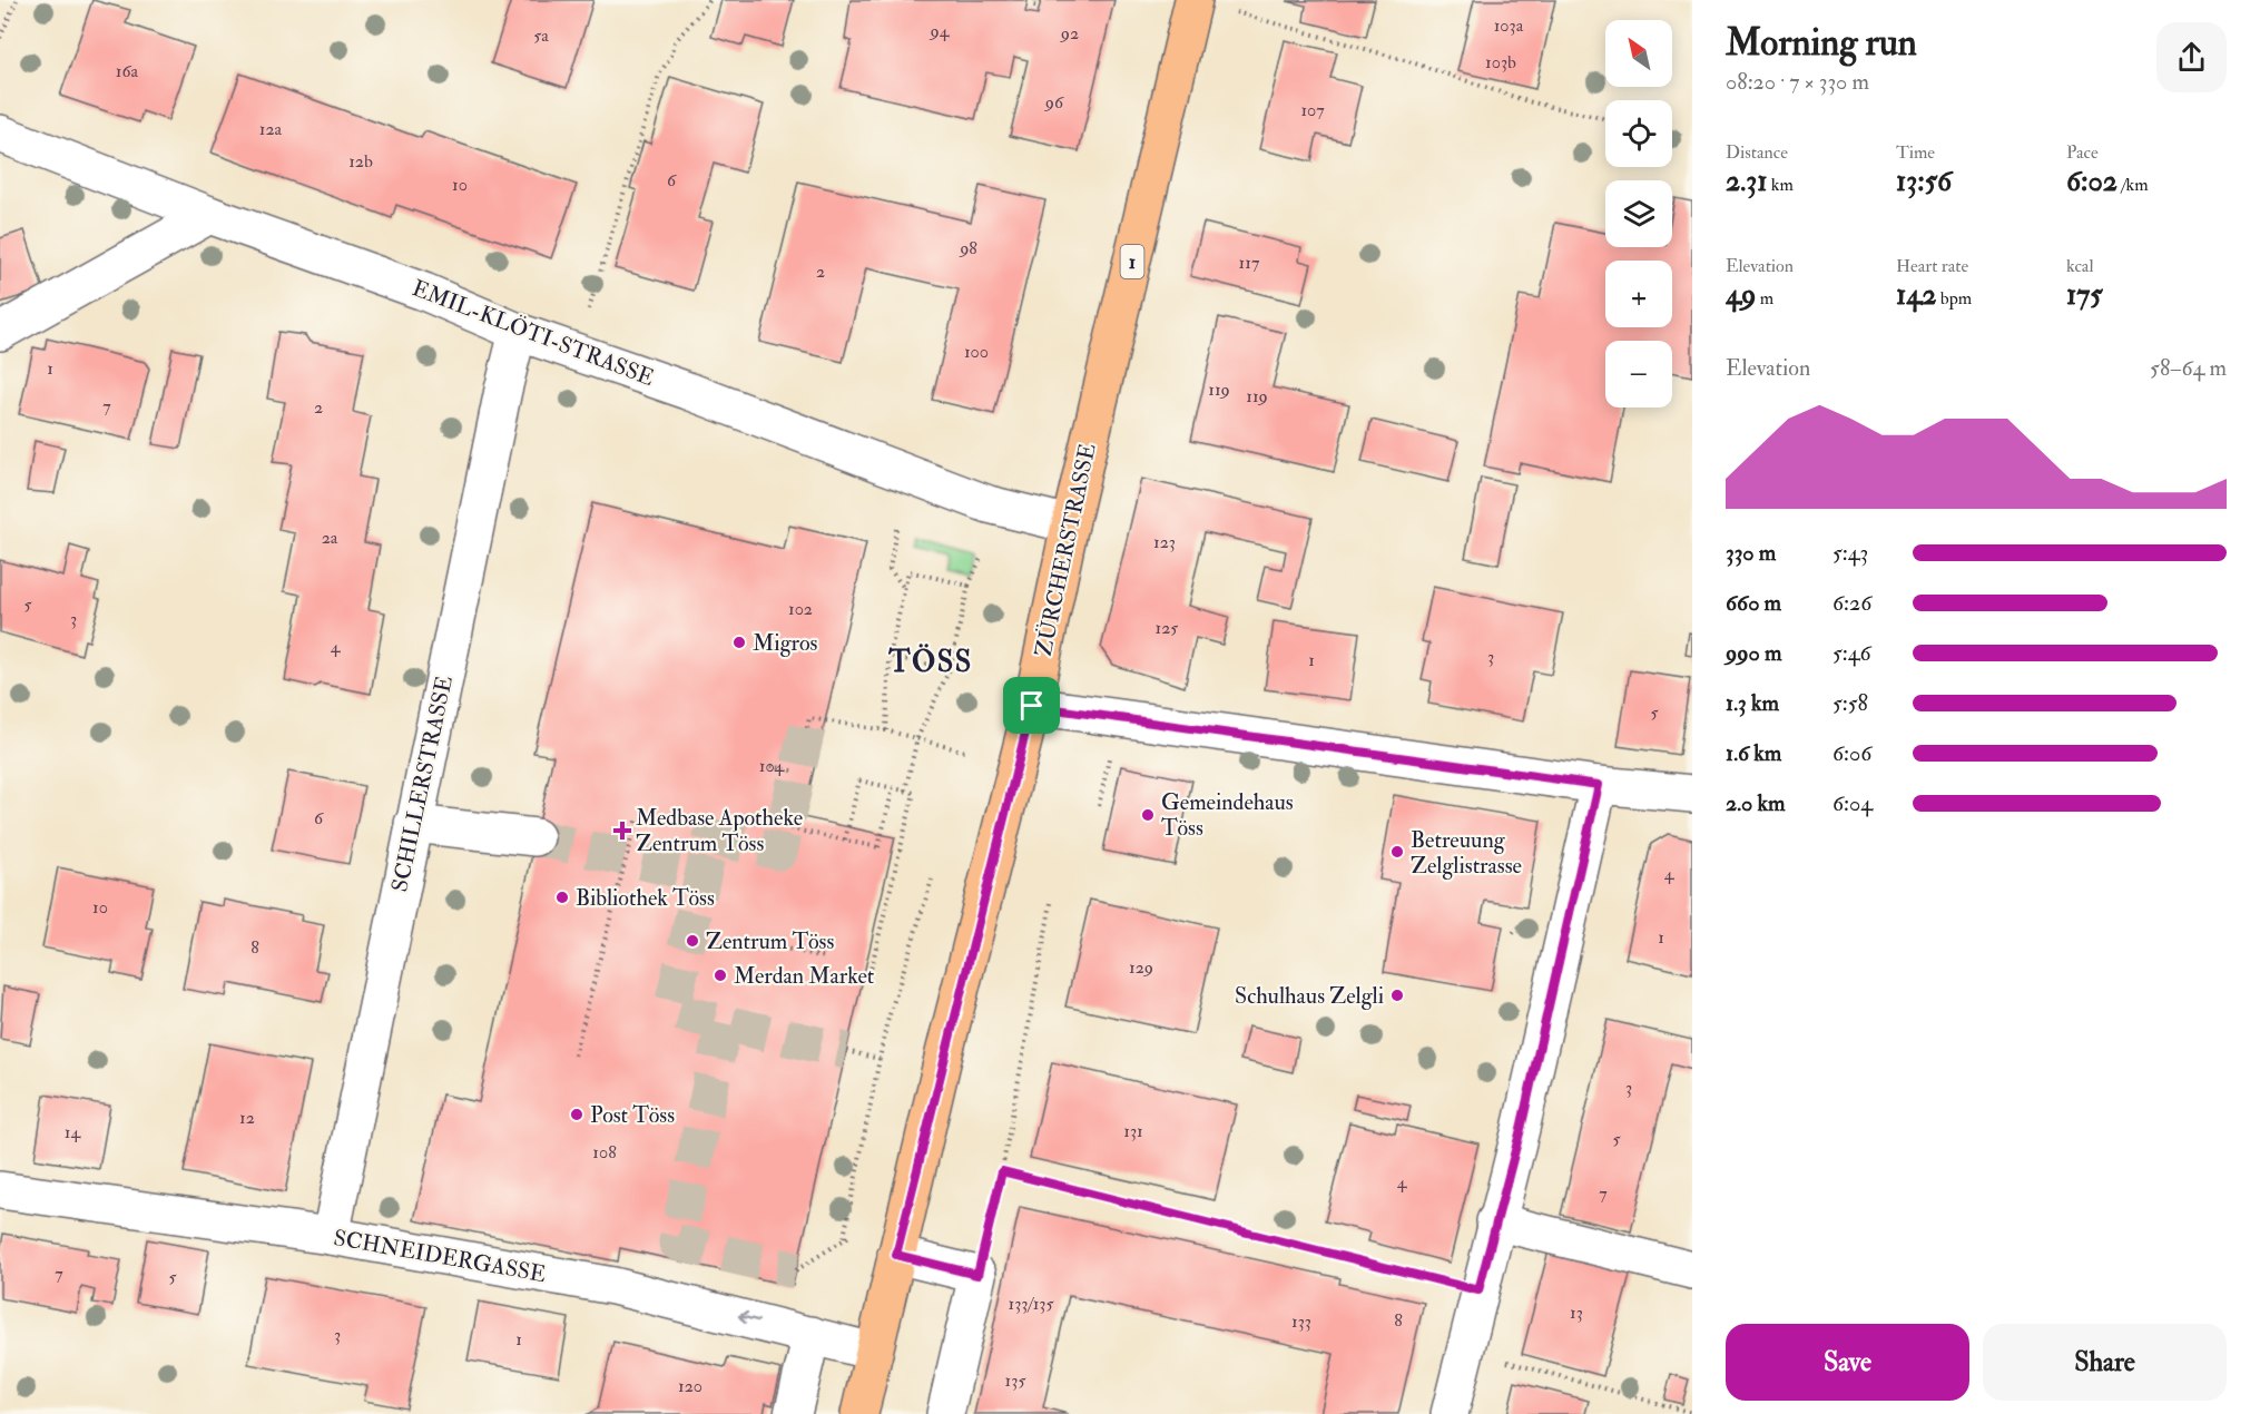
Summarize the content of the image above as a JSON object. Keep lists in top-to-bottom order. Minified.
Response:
{"streets":{"main road":["1","ZÜRCHERSTRASSE"],"street":["EMIL-KLÖTI-STRASSE","SCHILLERSTRASSE","SCHNEIDERGASSE"]},"crossings":[["EMIL-KLÖTI-STRASSE","ZÜRCHERSTRASSE"],["EMIL-KLÖTI-STRASSE","SCHILLERSTRASSE"],["ZÜRCHERSTRASSE","SCHNEIDERGASSE"],["SCHILLERSTRASSE","SCHNEIDERGASSE"]],"one_way":["SCHNEIDERGASSE"],"districts":["TÖSS"],"places":{"other":["Migros","Gemeindehaus Töss","Betreuung Zelglistrasse","Bibliothek Töss","Zentrum Töss","Merdan Market","Schulhaus Zelgli","Post Töss"],"health":["Medbase Apotheke Zentrum Töss"]},"house_numbers":["103a","94","92","5a","103b","16a","96","107","12a","12b","6","10","98","117","2","100","1","119","119","7","2","2a","123","5","102","3","125","4","3","1","5","104","6","4","10","1","8","129","3","12","131","14","5","108","4","7","7","5","133/135","13","8","133","3","1","135","120"],"north":"top left","page":{"heading":["Morning run","08:20 · 7 × 330 m"],"map_buttons":["+","−"],"stats":[["Distance","2.31 km"],["Time","13:56"],["Pace","6:02 /km"],["Elevation","49 m"],["Heart rate","142 bpm"],["kcal","175"]],"chart":["Elevation","58–64 m"],"list":[{"name":"330 m","note":"5:43"},{"name":"660 m","note":"6:26"},{"name":"990 m","note":"5:46"},{"name":"1.3 km","note":"5:58"},{"name":"1.6 km","note":"6:06"},{"name":"2.0 km","note":"6:04"}],"buttons":["Save","Share"]}}
